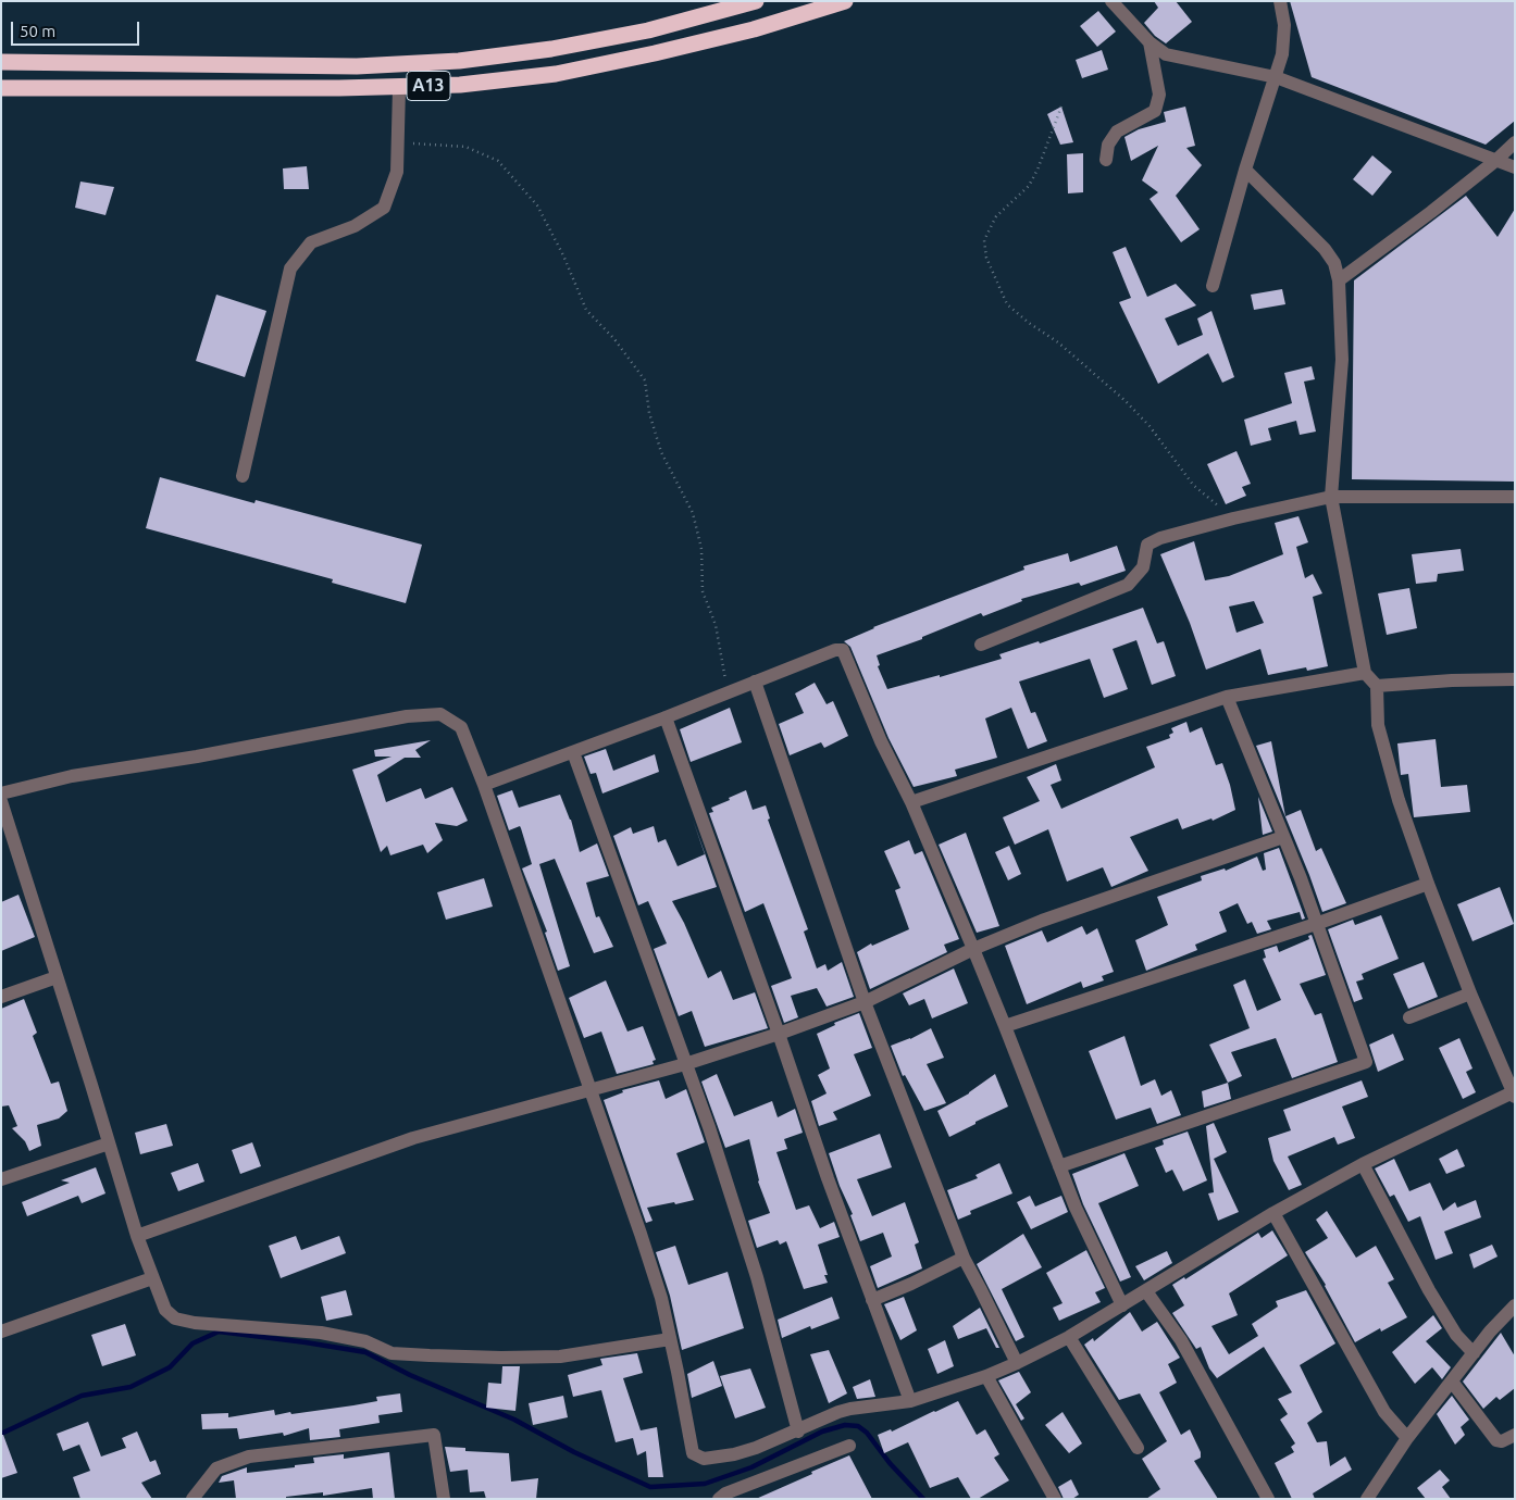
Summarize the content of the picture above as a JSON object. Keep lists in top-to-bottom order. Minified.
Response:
{"streets":{"highway":["A13"]},"scale_bar":"50 m"}
